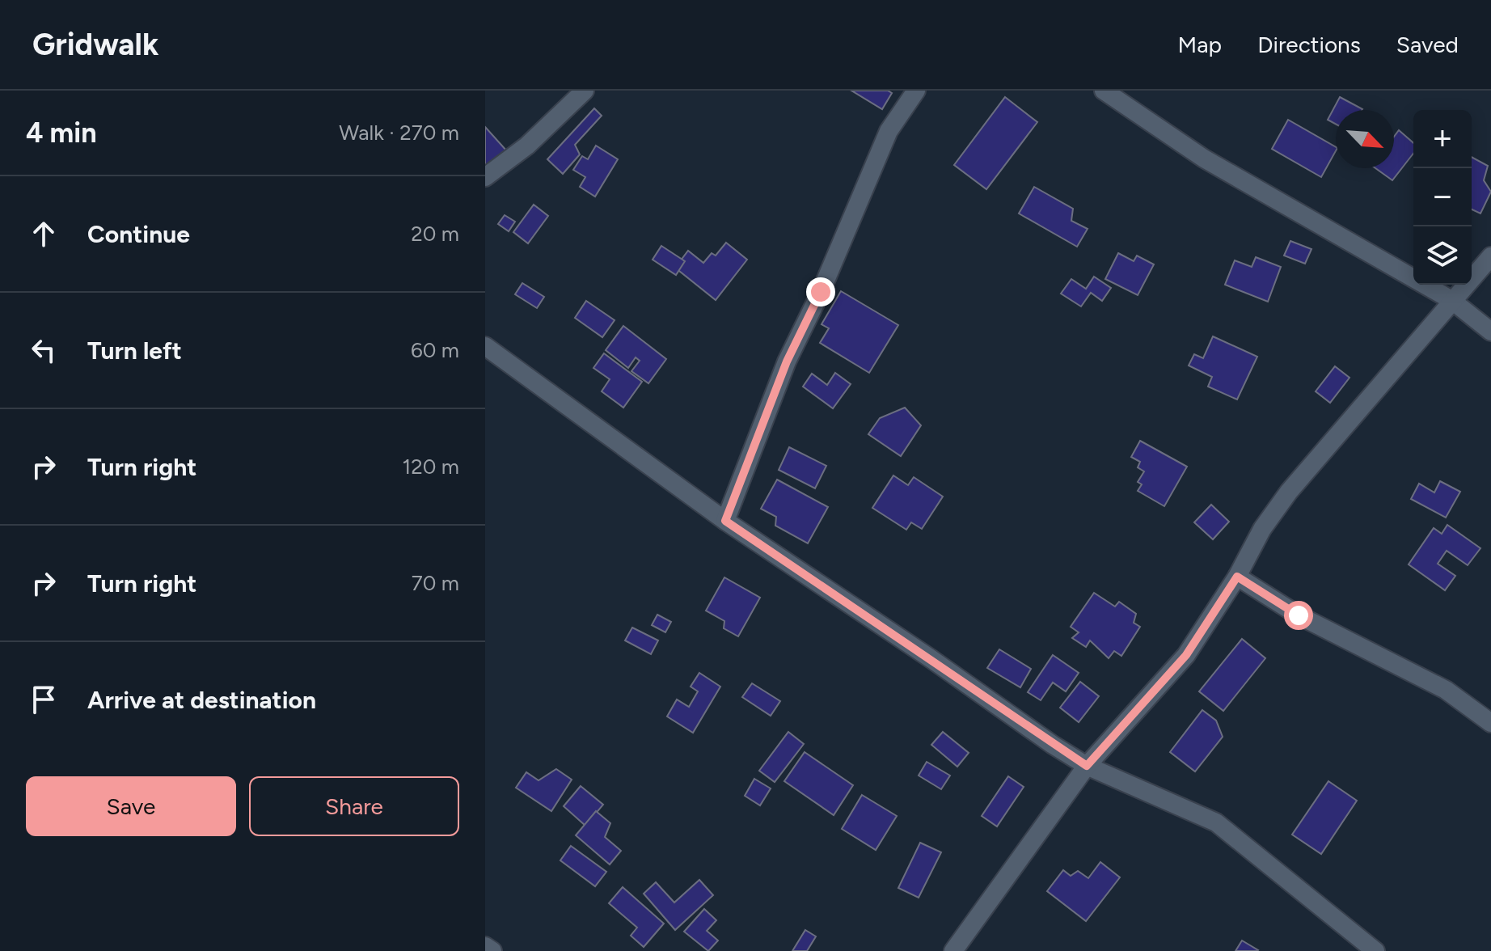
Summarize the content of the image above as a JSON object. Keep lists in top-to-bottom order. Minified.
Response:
{"north":"bottom right","page":{"header":"Gridwalk","nav":["Map","Directions","Saved"],"heading":["4 min","Walk · 270 m"],"map_buttons":["+","−"],"list":[["Continue","20 m"],["Turn left","60 m"],["Turn right","120 m"],["Turn right","70 m"],"Arrive at destination"],"buttons":["Save","Share"]}}
